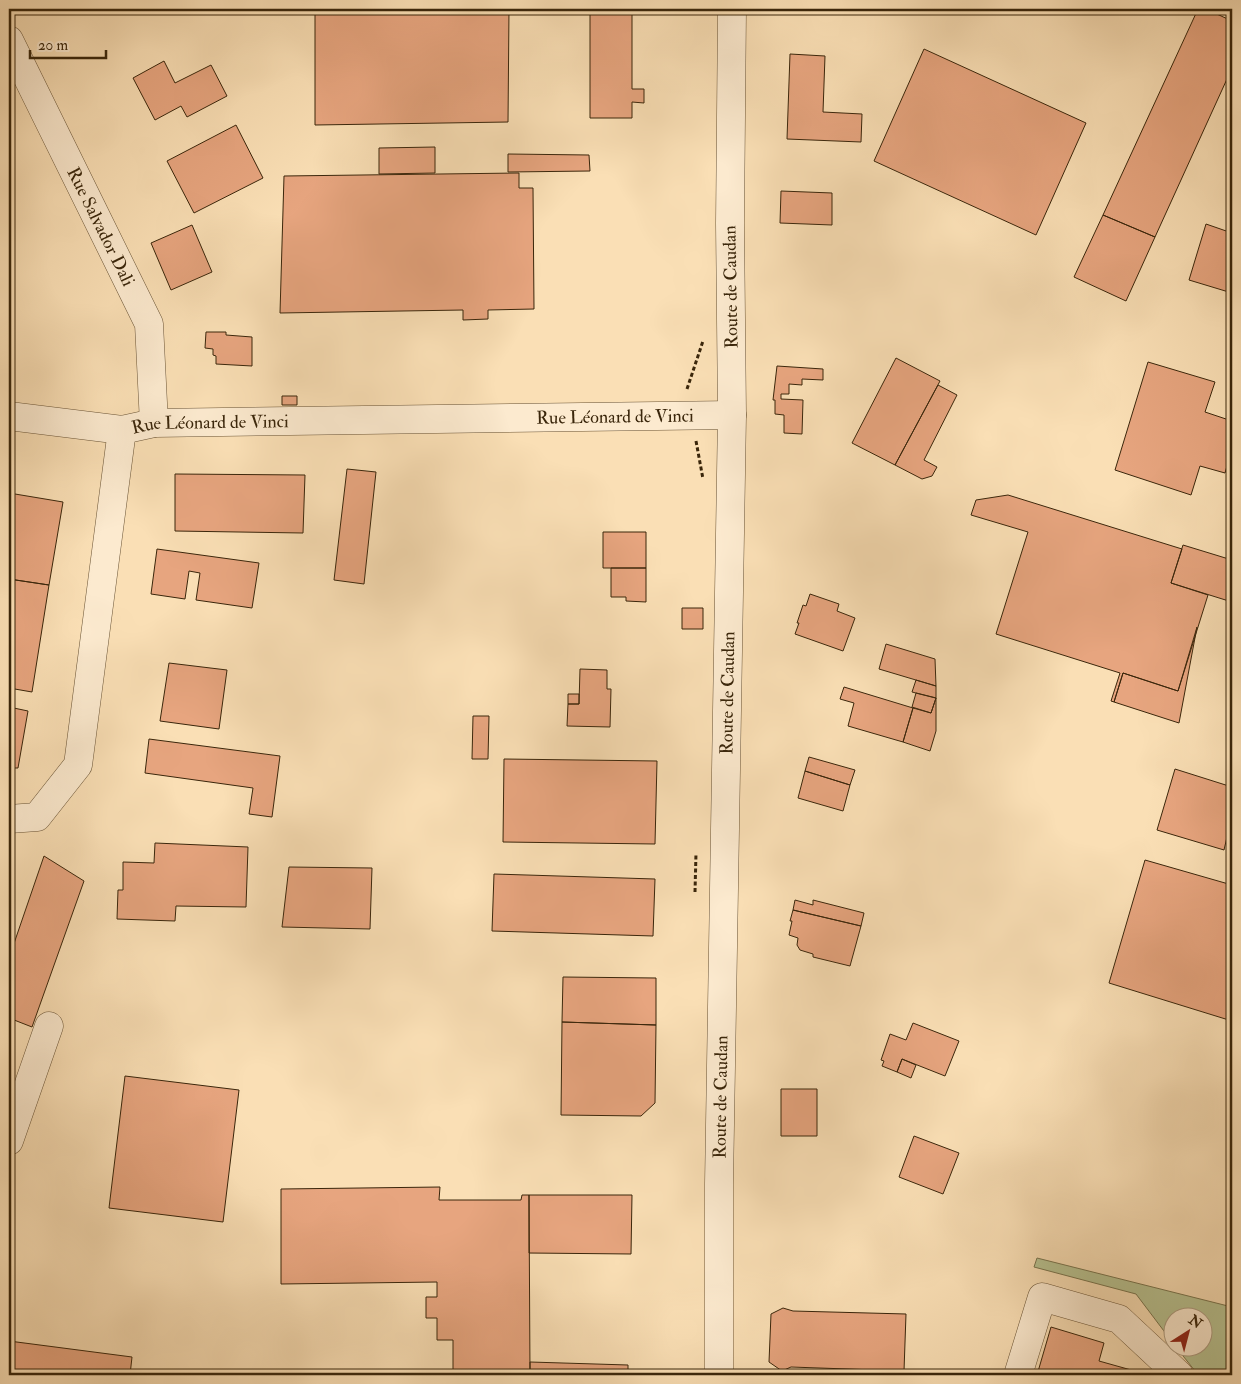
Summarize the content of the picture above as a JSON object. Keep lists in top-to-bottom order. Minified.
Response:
{"streets":{"street":["Rue Salvador Dali","Route de Caudan","Rue Léonard de Vinci"]},"crossings":[["Rue Salvador Dali","Rue Léonard de Vinci"],["Route de Caudan","Rue Léonard de Vinci"]],"scale_bar":"20 m","north":"top right"}
